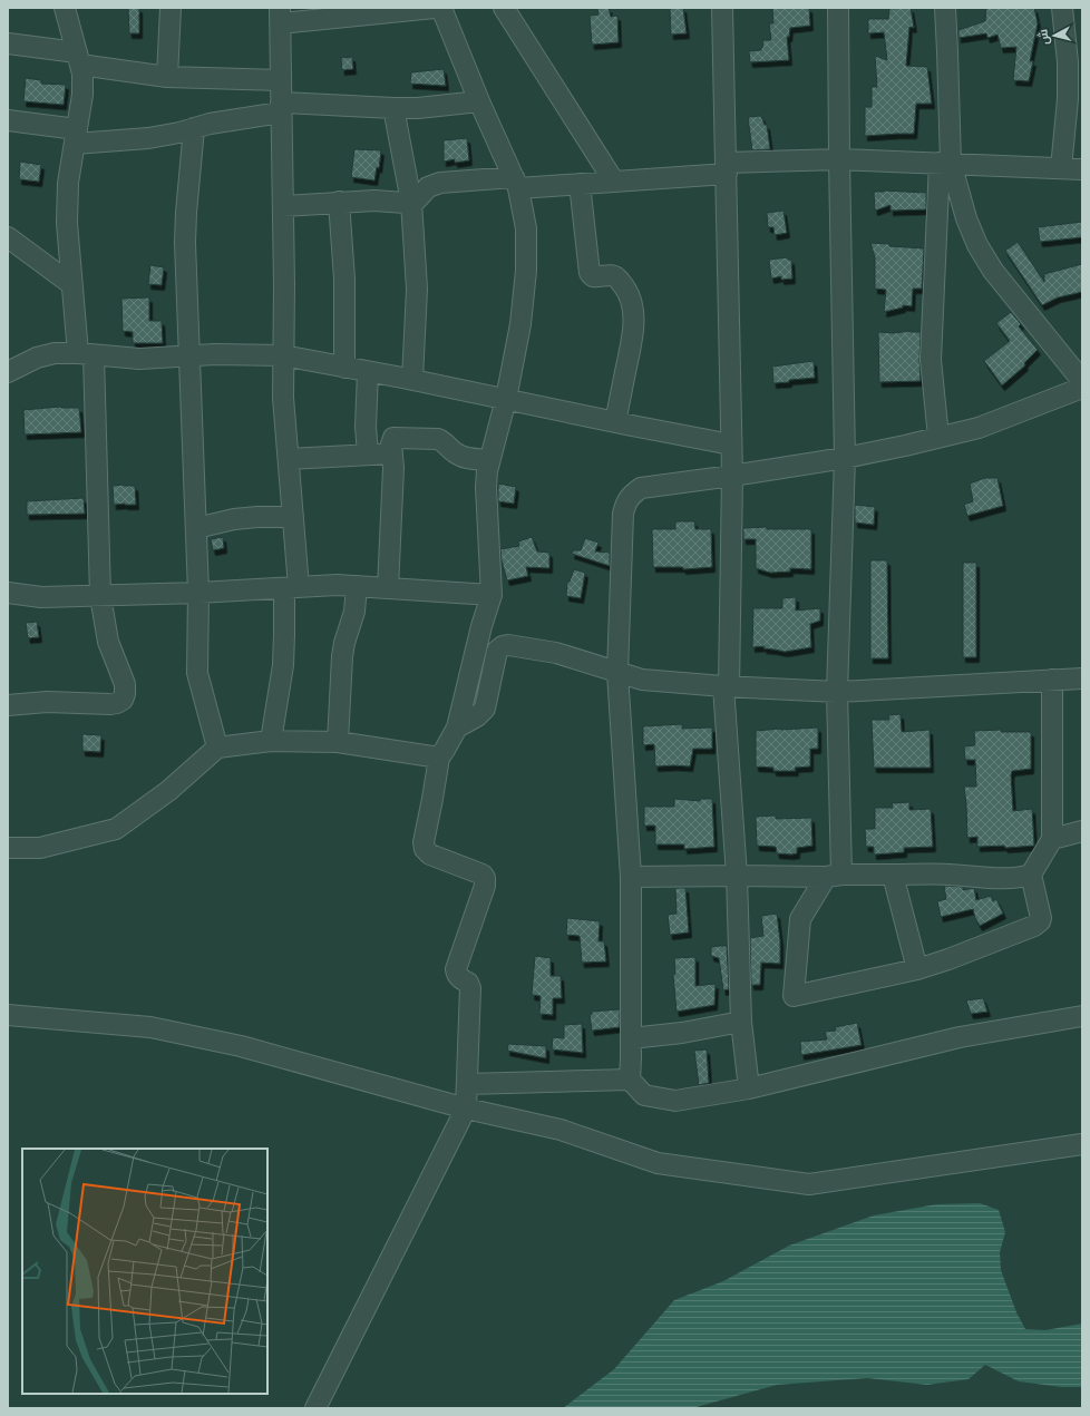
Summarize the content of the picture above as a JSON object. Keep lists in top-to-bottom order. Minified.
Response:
{"north":"left"}
